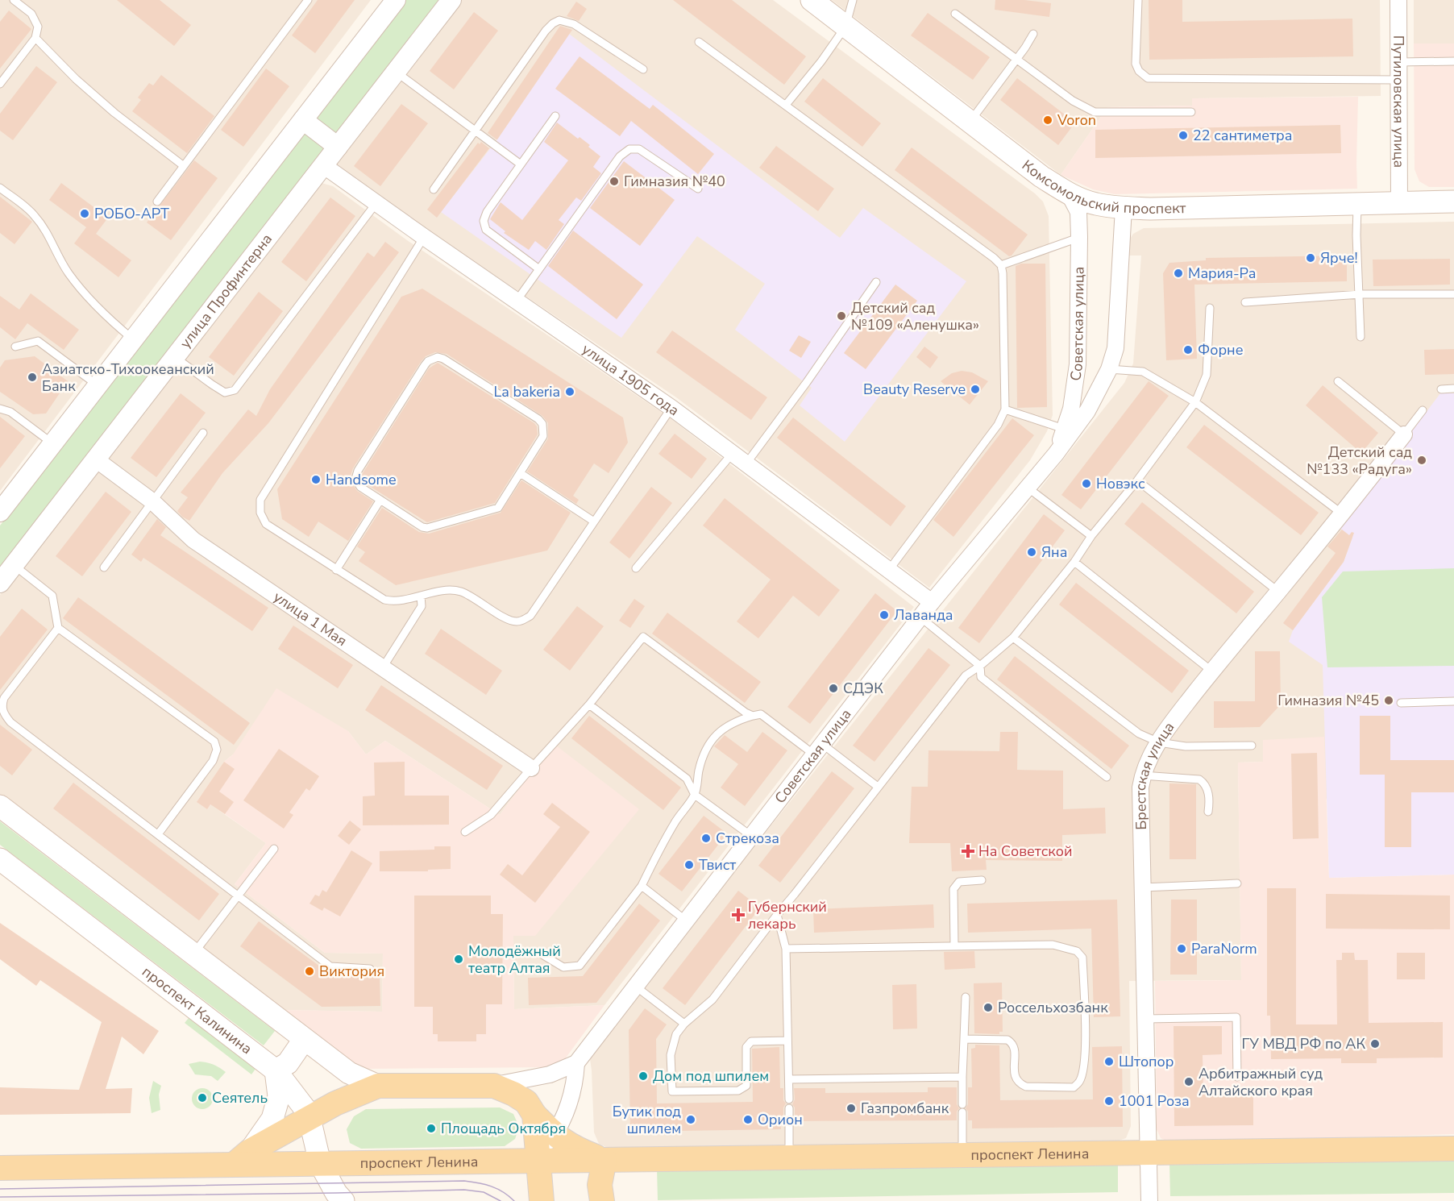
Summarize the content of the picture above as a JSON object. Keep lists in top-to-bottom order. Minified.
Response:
{"streets":{"main road":["Комсомольский проспект","проспект Калинина","проспект Ленина"],"street":["Путиловская улица","улица Профинтерна","Советская улица","улица 1905 года","улица 1 Мая","Брестская улица"]},"crossings":[["Путиловская улица","Комсомольский проспект"],["Комсомольский проспект","Советская улица"],["улица Профинтерна","улица 1905 года"],["улица Профинтерна","улица 1 Мая"],["Советская улица","улица 1905 года"],["Брестская улица","проспект Ленина"],["проспект Калинина","проспект Ленина"]],"places":{"other":["Voron","22 сантиметра","Гимназия №40","РОБО-АРТ","Ярче!","Мария-Ра","Детский сад №109 «Аленушка»","Форне","Азиатско-Тихоокеанский Банк","Beauty Reserve","La bakeria","Детский сад №133 «Радуга»","Handsome","Новэкс","Яна","Лаванда","СДЭК","Гимназия №45","Стрекоза","Твист","ParaNorm","Молодёжный театр Алтая","Виктория","Россельхозбанк","ГУ МВД РФ по АК","Штопор","Дом под шпилем","Арбитражный суд Алтайского края","Сеятель","1001 Роза","Газпромбанк","Бутик под шпилем","Орион","Площадь Октября"],"health":["На Советской","Губернский лекарь"]}}
